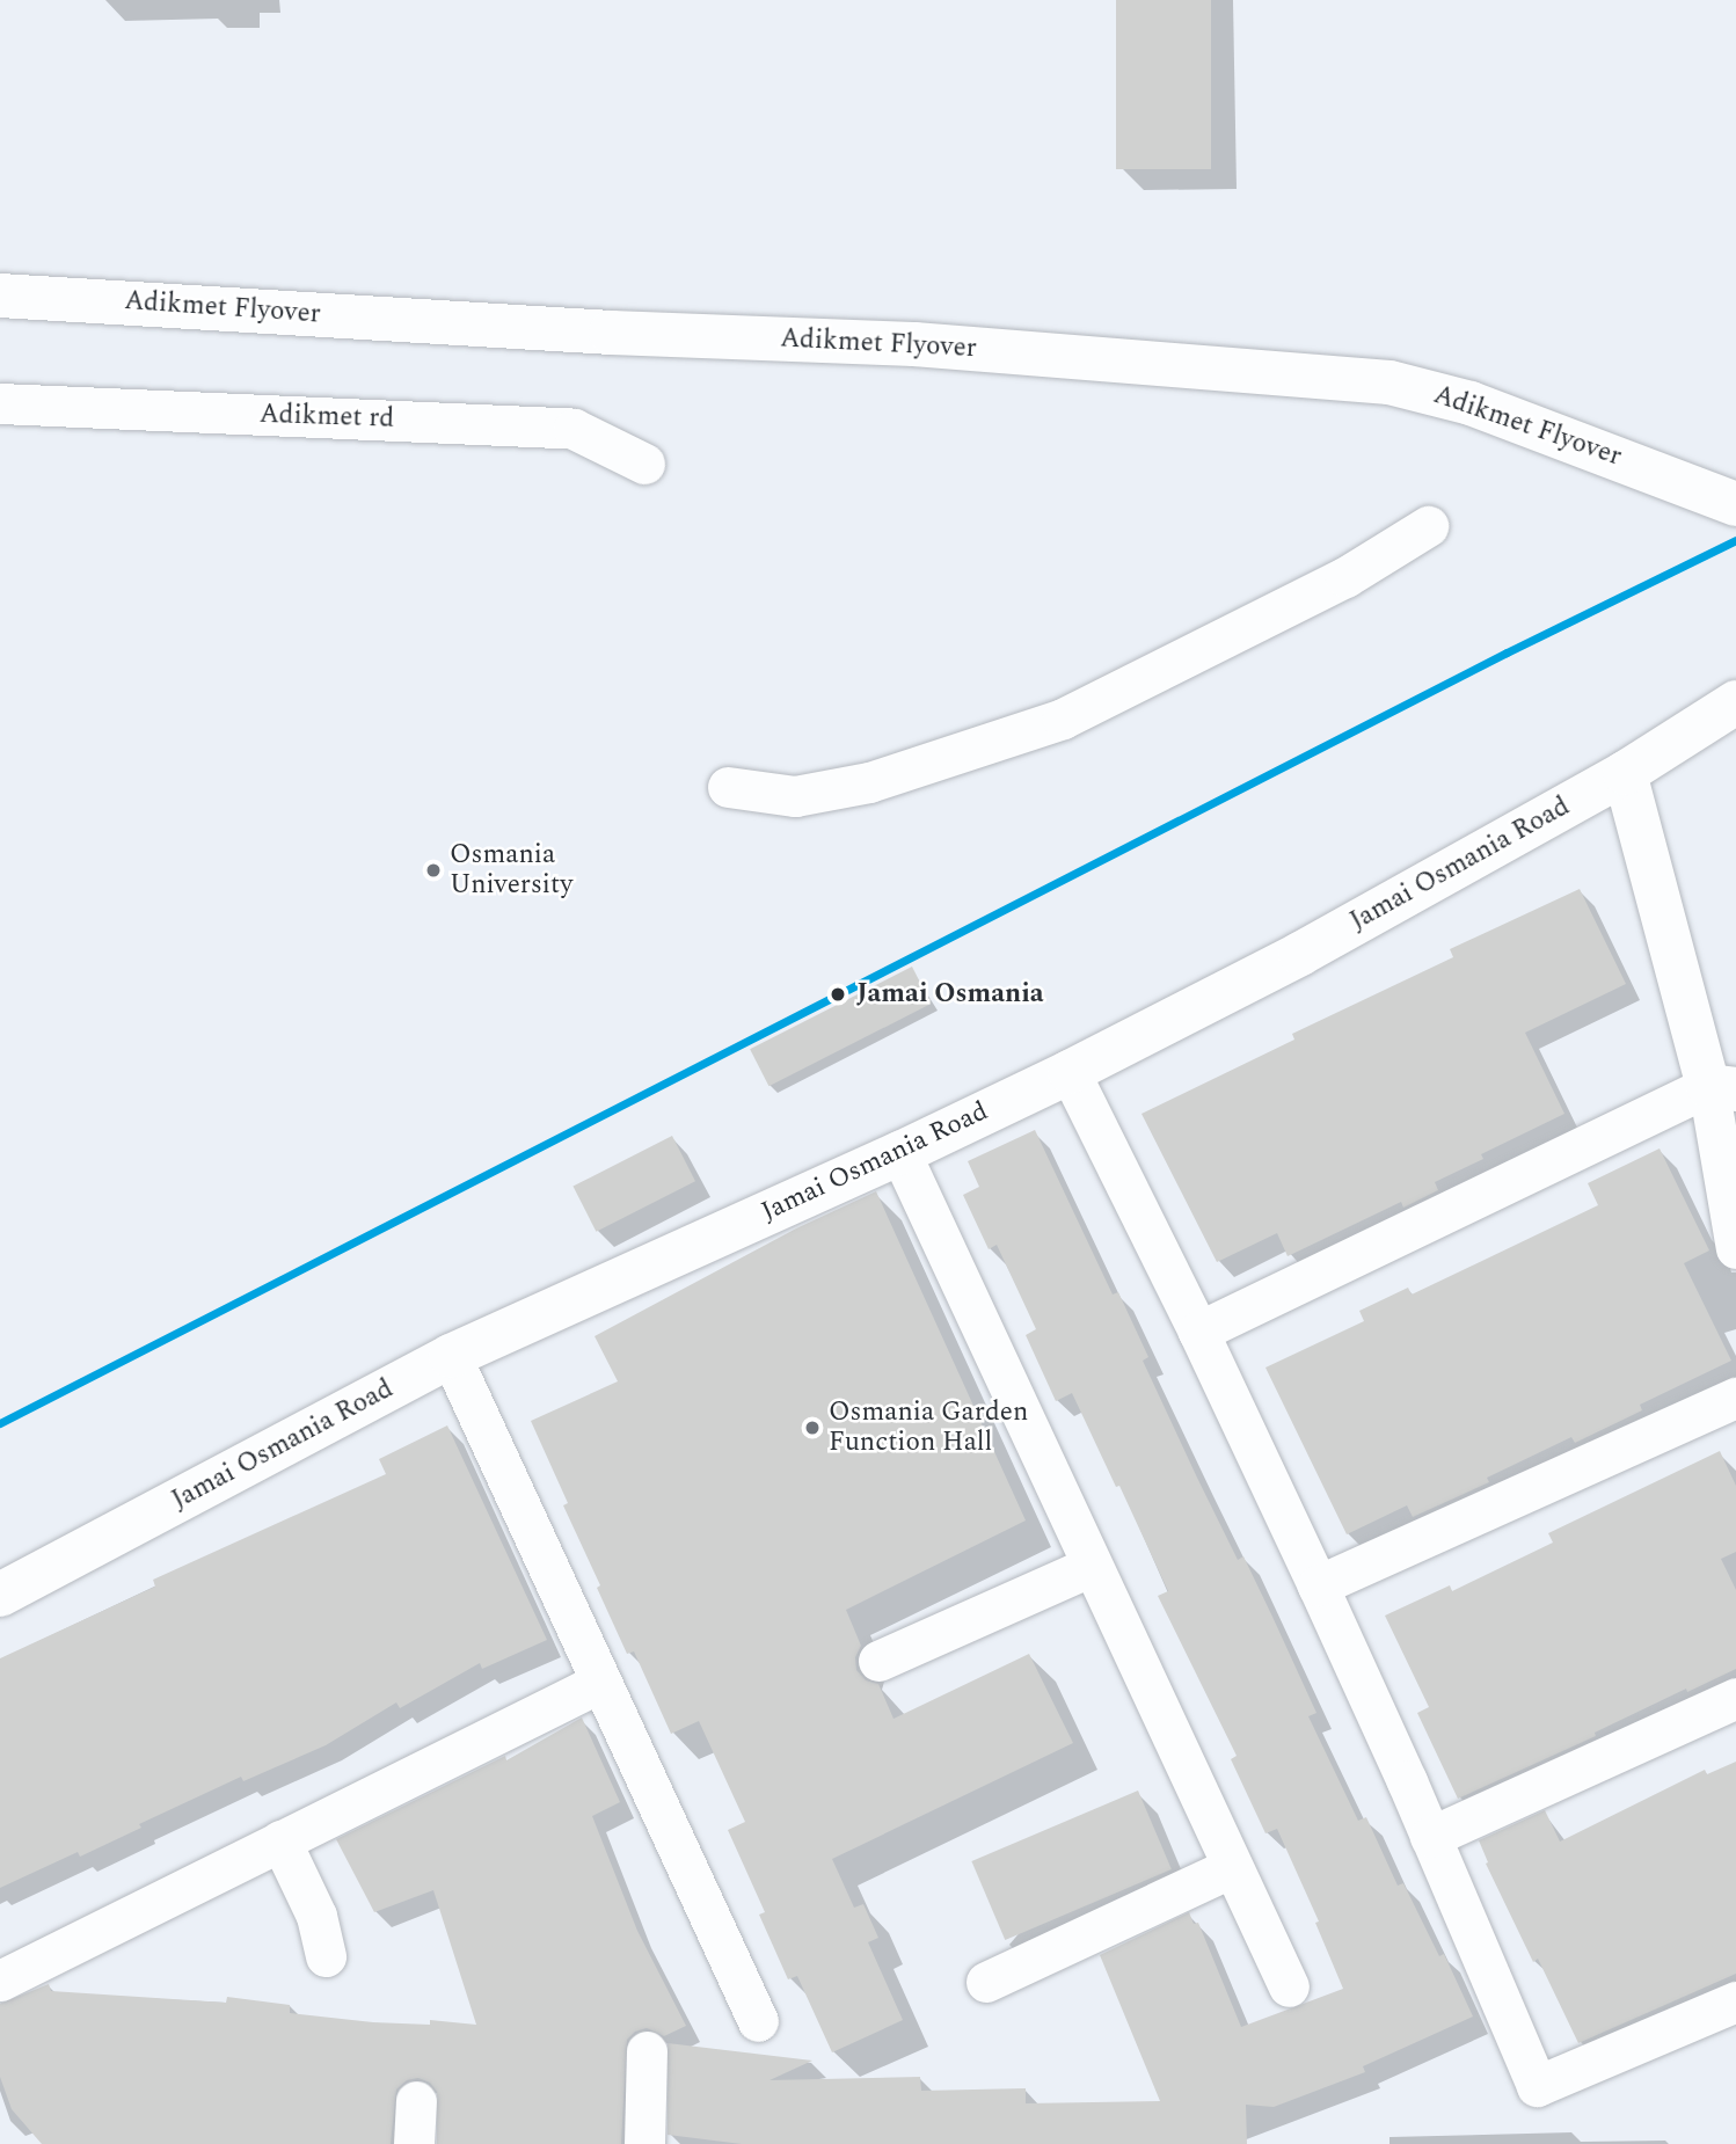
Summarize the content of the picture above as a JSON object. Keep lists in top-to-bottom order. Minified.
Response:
{"streets":{"street":["Adikmet Flyover","Adikmet rd","Jamai Osmania Road"]},"places":["Osmania University","Jamai Osmania","Osmania Garden Function Hall"]}
